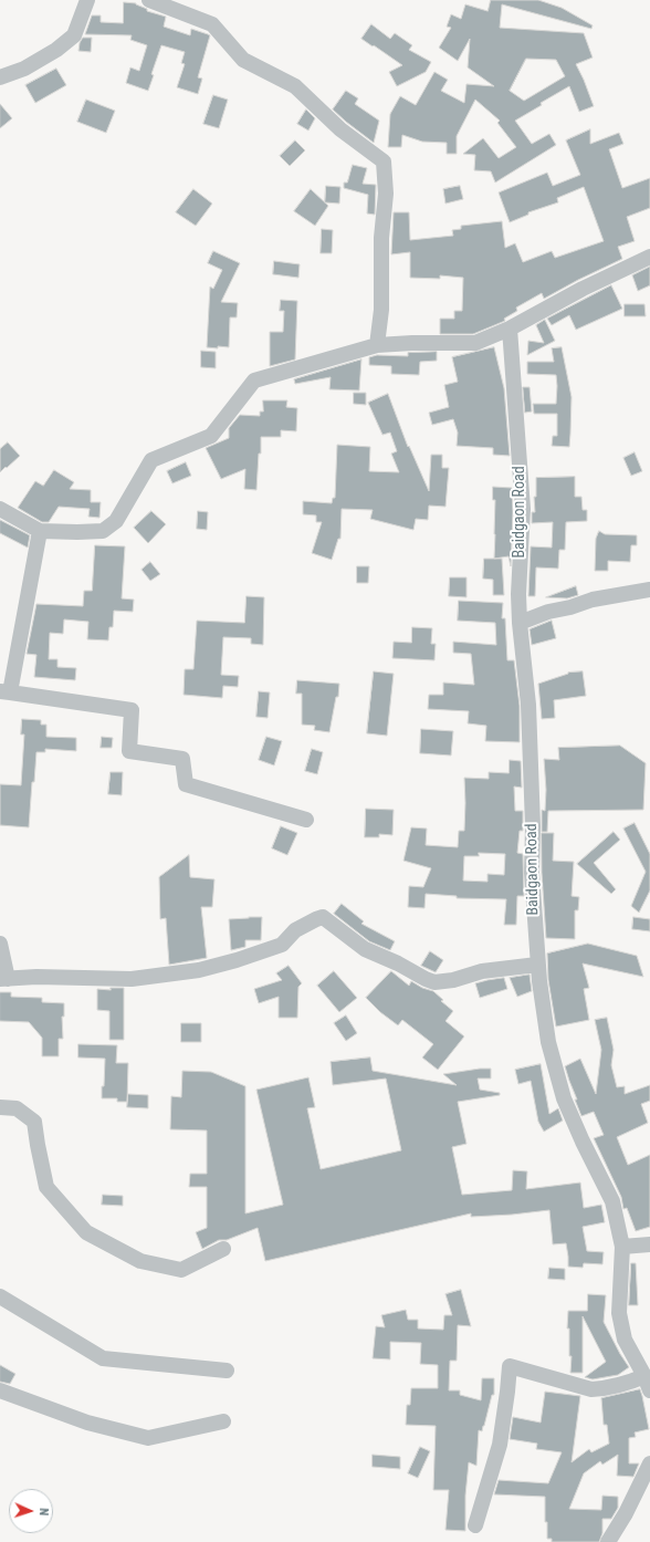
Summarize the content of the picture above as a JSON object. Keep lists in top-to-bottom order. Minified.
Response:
{"streets":{"street":["Baidgaon Road"]},"north":"right"}
